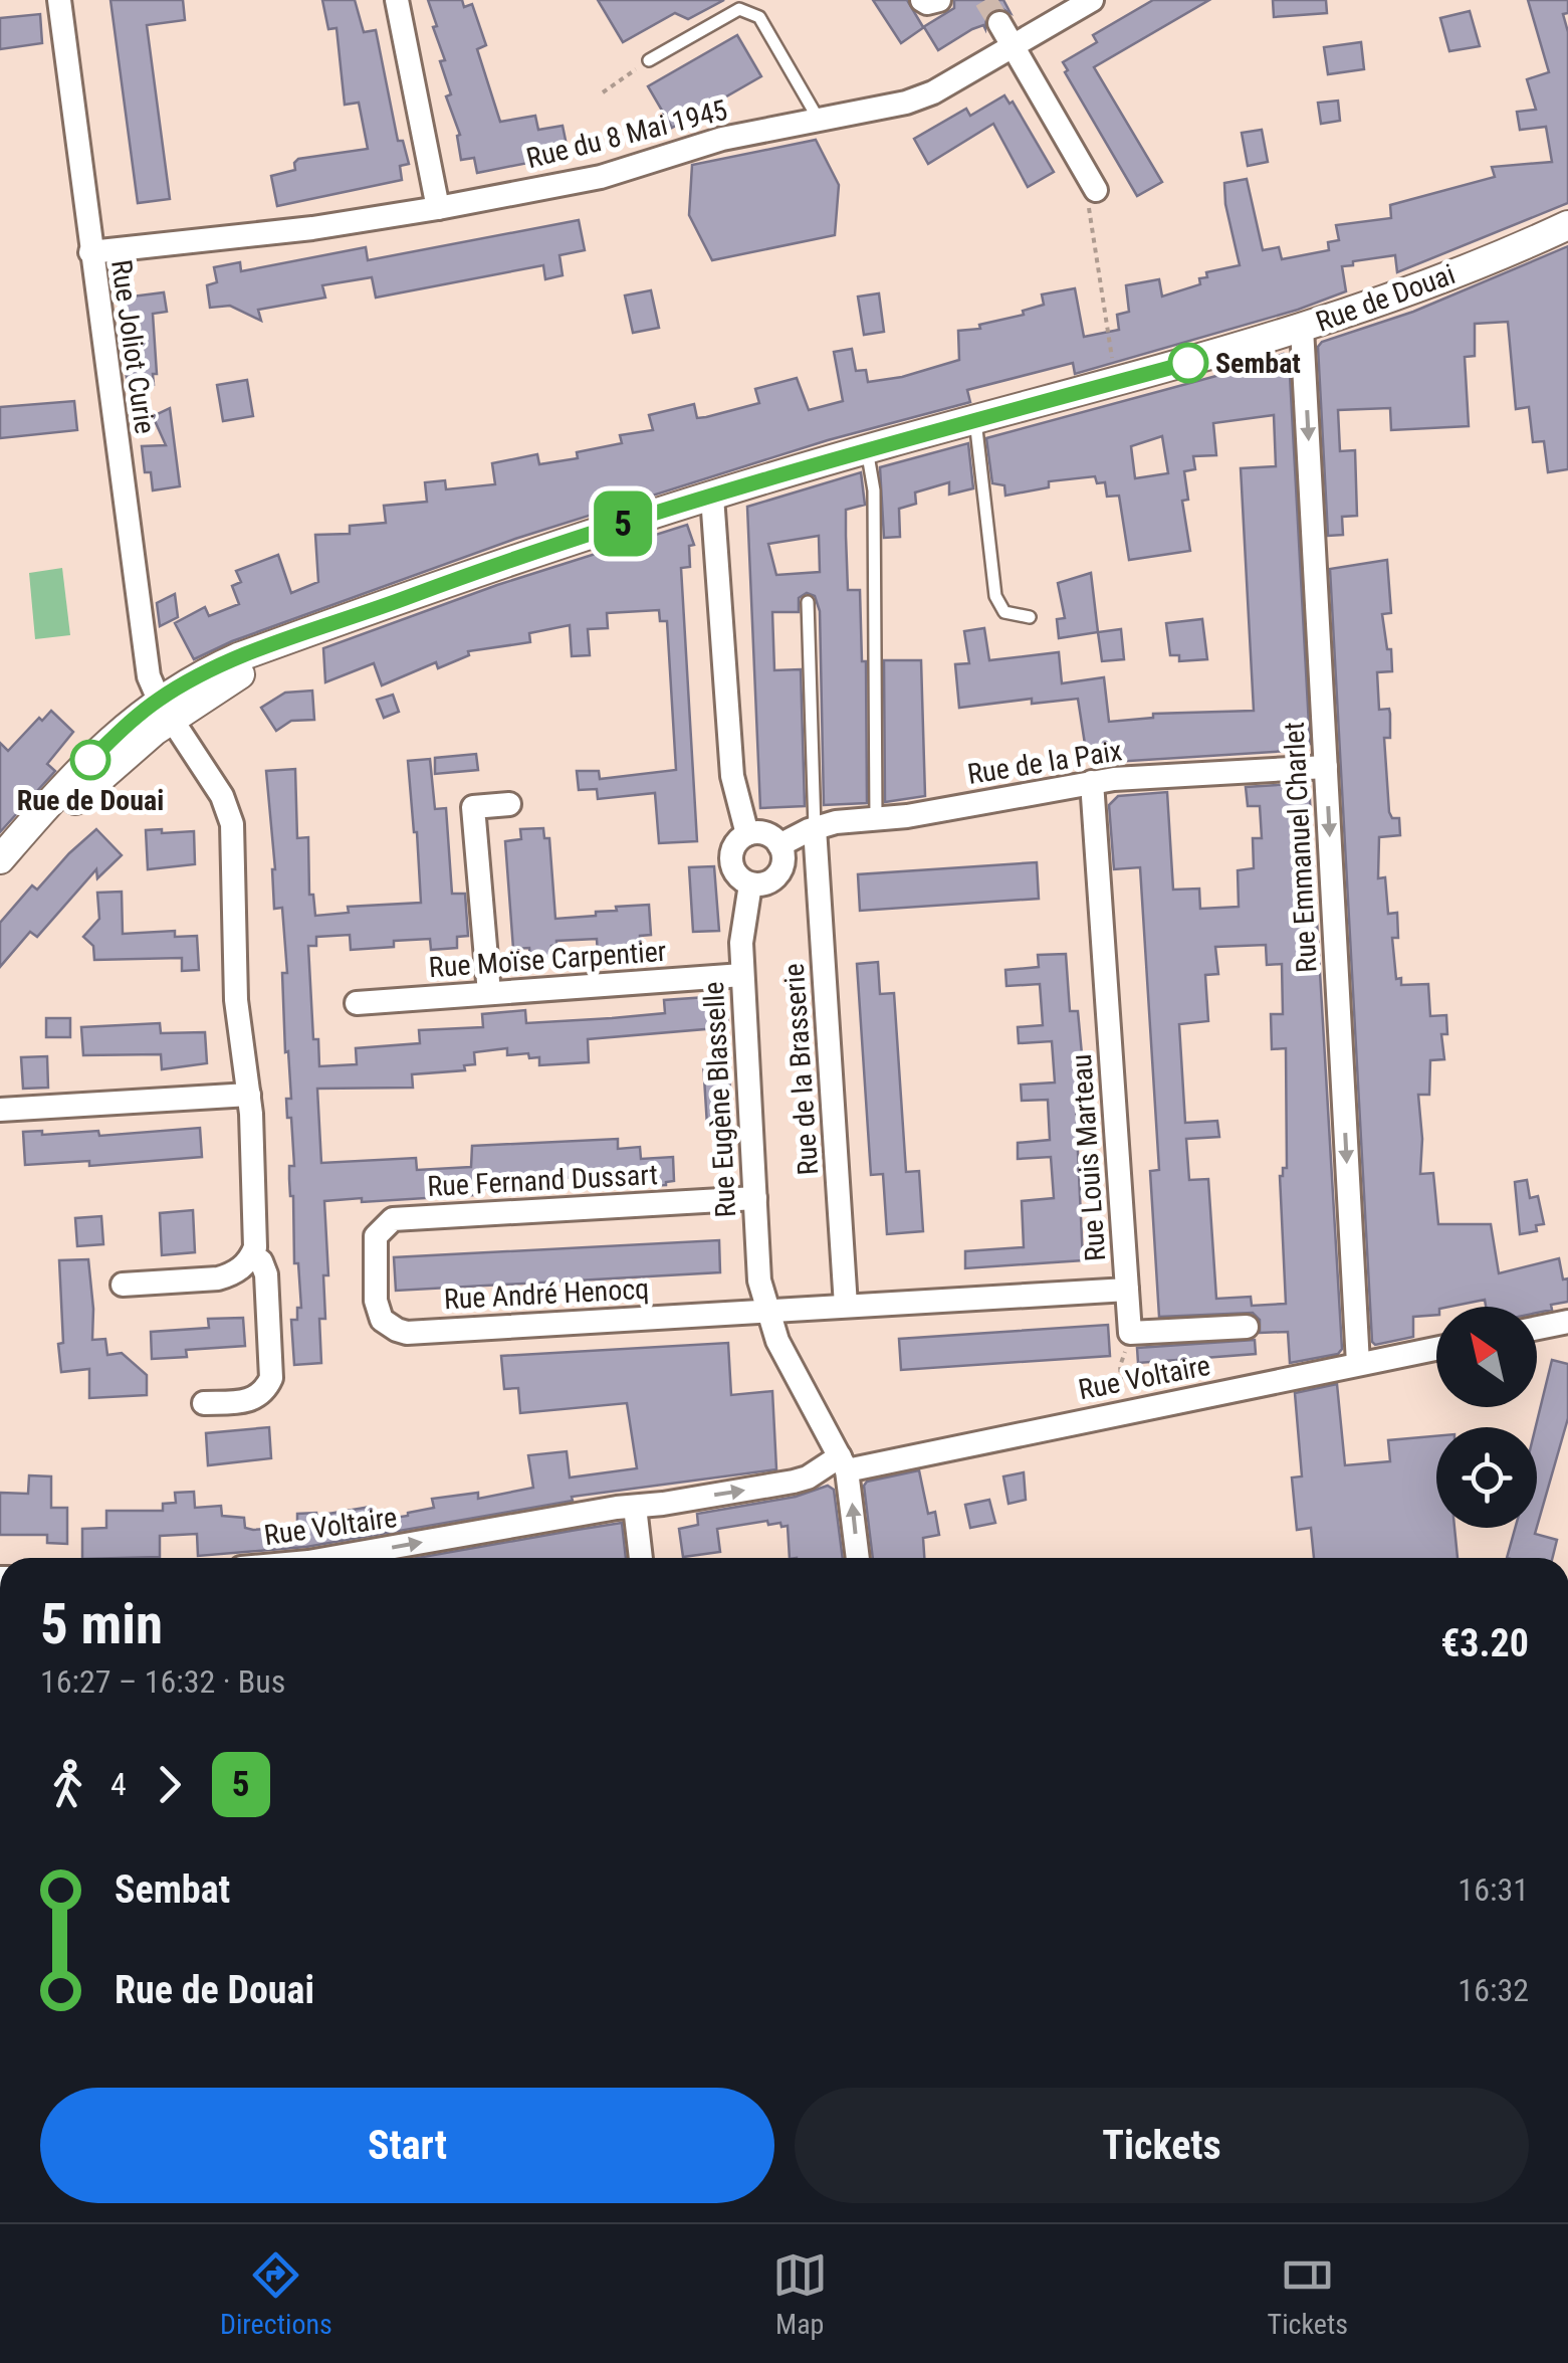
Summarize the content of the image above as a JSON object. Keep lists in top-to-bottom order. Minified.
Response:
{"streets":{"street":["Rue du 8 Mai 1945","Rue de Douai","Rue Joliot Curie","Rue de la Paix","Rue Emmanuel Charlet","Rue Moïse Carpentier","Rue de la Brasserie","Rue Eugène Blasselle","Rue Louis Marteau","Rue Fernand Dussart","Rue André Henocq","Rue Voltaire"]},"crossings":[["Rue du 8 Mai 1945","Rue Joliot Curie"],["Rue de Douai","Rue Joliot Curie"],["Rue de Douai","Rue Emmanuel Charlet"],["Rue de la Paix","Rue Emmanuel Charlet"],["Rue de la Paix","Rue de la Brasserie"],["Rue de la Paix","Rue Eugène Blasselle"],["Rue de la Paix","Rue Louis Marteau"],["Rue Emmanuel Charlet","Rue Voltaire"],["Rue Moïse Carpentier","Rue Eugène Blasselle"],["Rue de la Brasserie","Rue Louis Marteau"],["Rue Eugène Blasselle","Rue Louis Marteau"],["Rue Eugène Blasselle","Rue Fernand Dussart"],["Rue Eugène Blasselle","Rue André Henocq"],["Rue Eugène Blasselle","Rue Voltaire"],["Rue Louis Marteau","Rue André Henocq"],["Rue Fernand Dussart","Rue André Henocq"]],"one_way":["Rue Emmanuel Charlet","Rue Voltaire"],"places":["Sembat","Rue de Douai"],"lines":["bus line 5"],"north":"top left","page":{"on_map":"5","heading":["5 min","16:27 – 16:32 · Bus","€3.20"],"legs":["4","5"],"list":[{"name":"Sembat","value":"16:31"},{"name":"Rue de Douai","value":"16:32"}],"buttons":["Start","Tickets"],"tabs":["Directions","Map","Tickets"]}}
